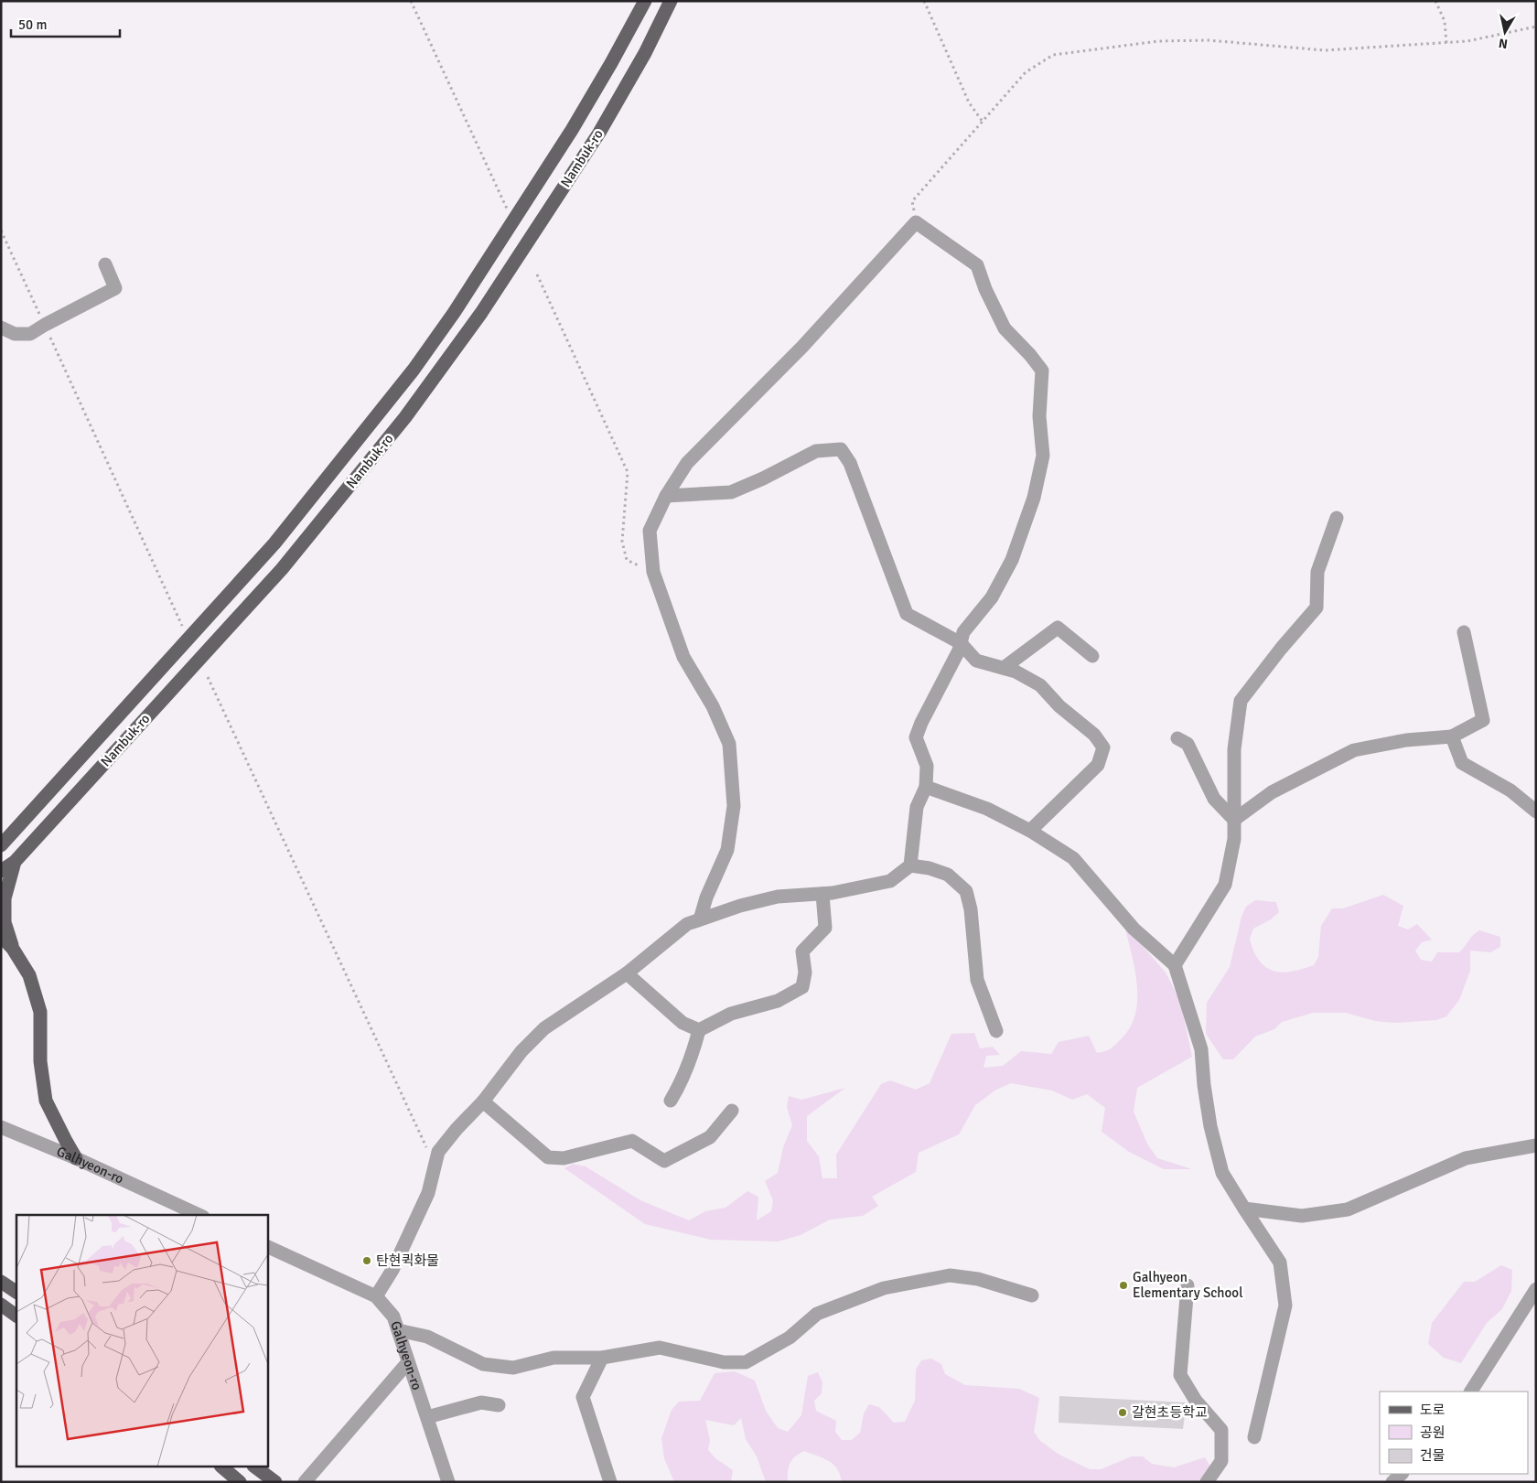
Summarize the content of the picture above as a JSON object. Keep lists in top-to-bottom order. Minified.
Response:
{"streets":{"main road":["Nambuk-ro"],"street":["Galhyeon-ro"]},"places":["탄현퀵화물","Galhyeon Elementary School","갈현초등학교"],"legend":["도로","공원","건물"],"scale_bar":"50 m","north":"bottom"}
